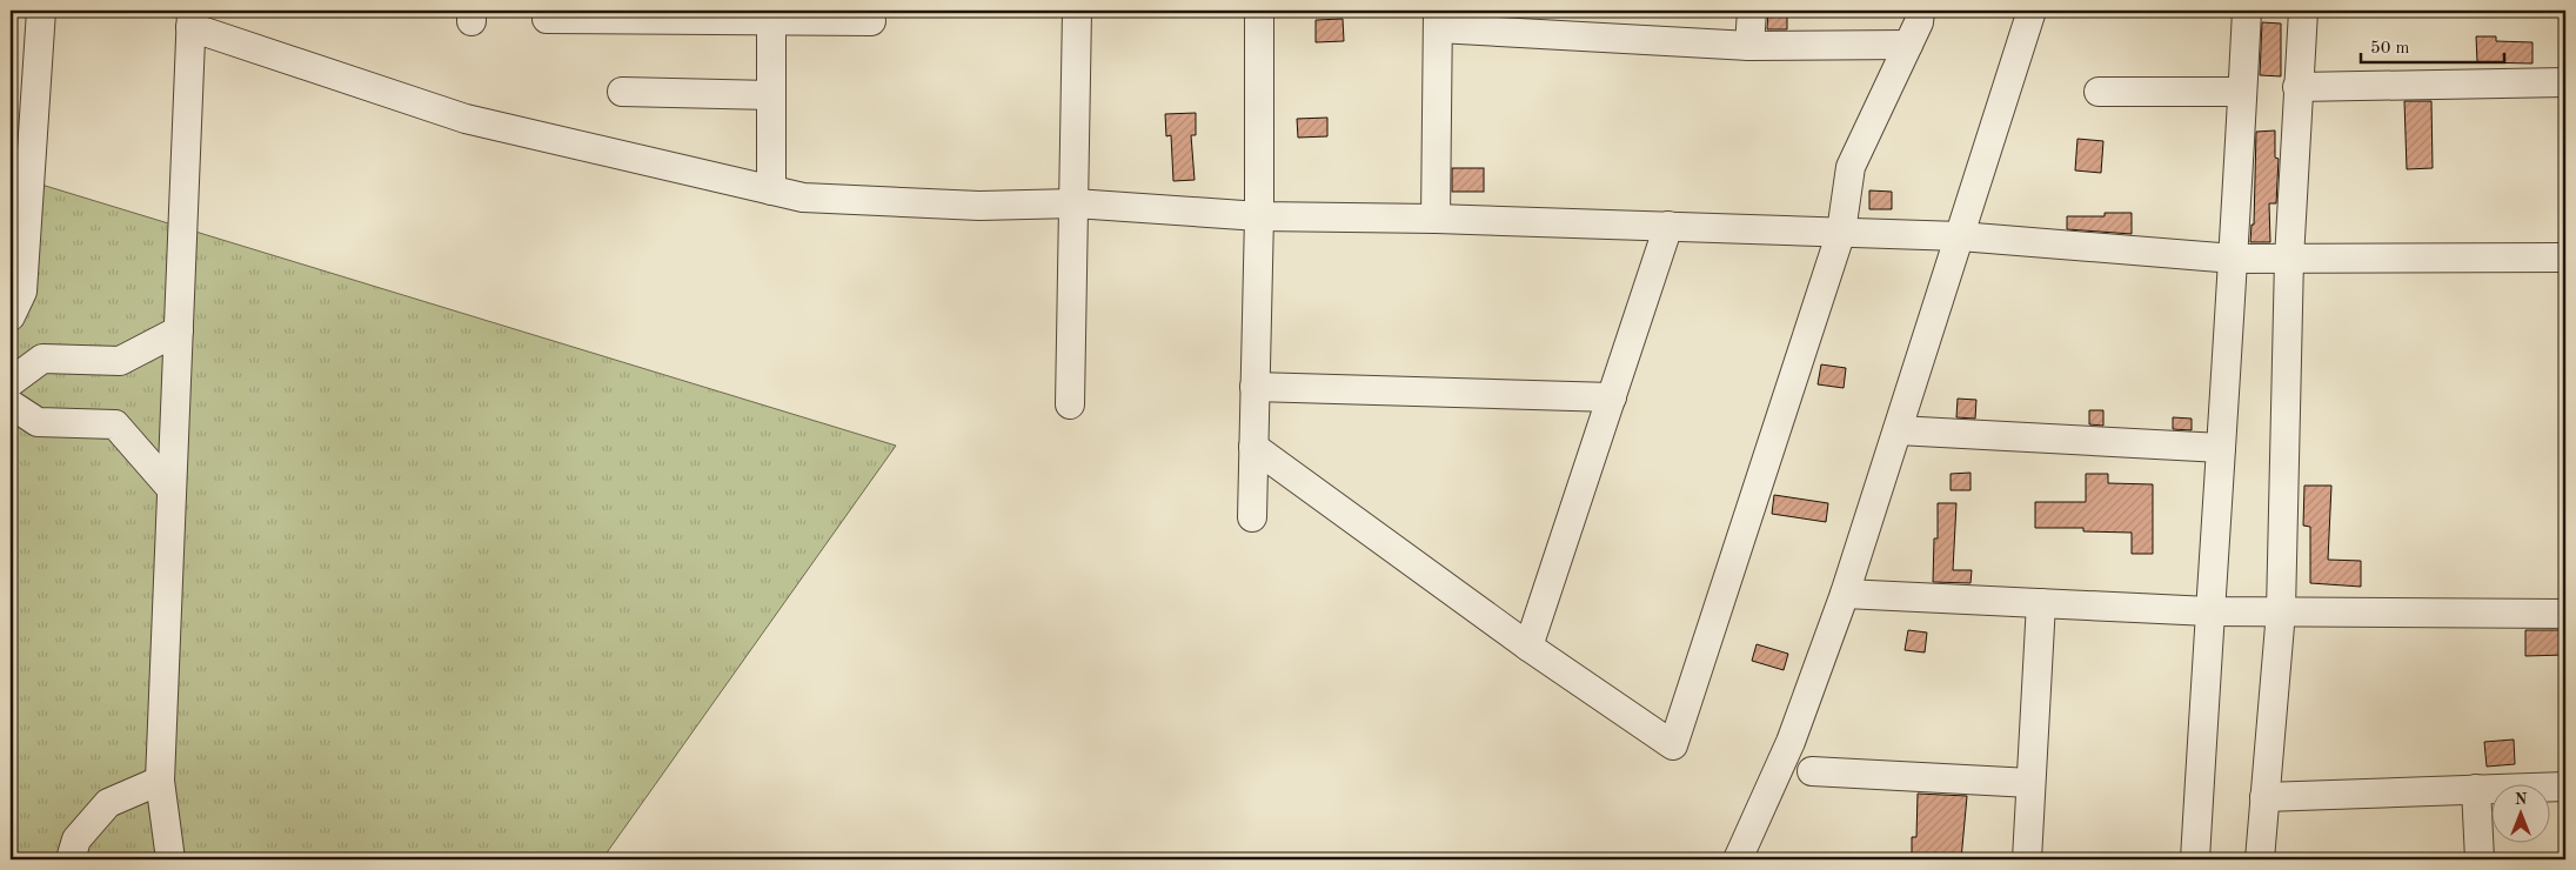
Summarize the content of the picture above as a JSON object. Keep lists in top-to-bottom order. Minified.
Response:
{"scale_bar":"50 m","north":"top"}
